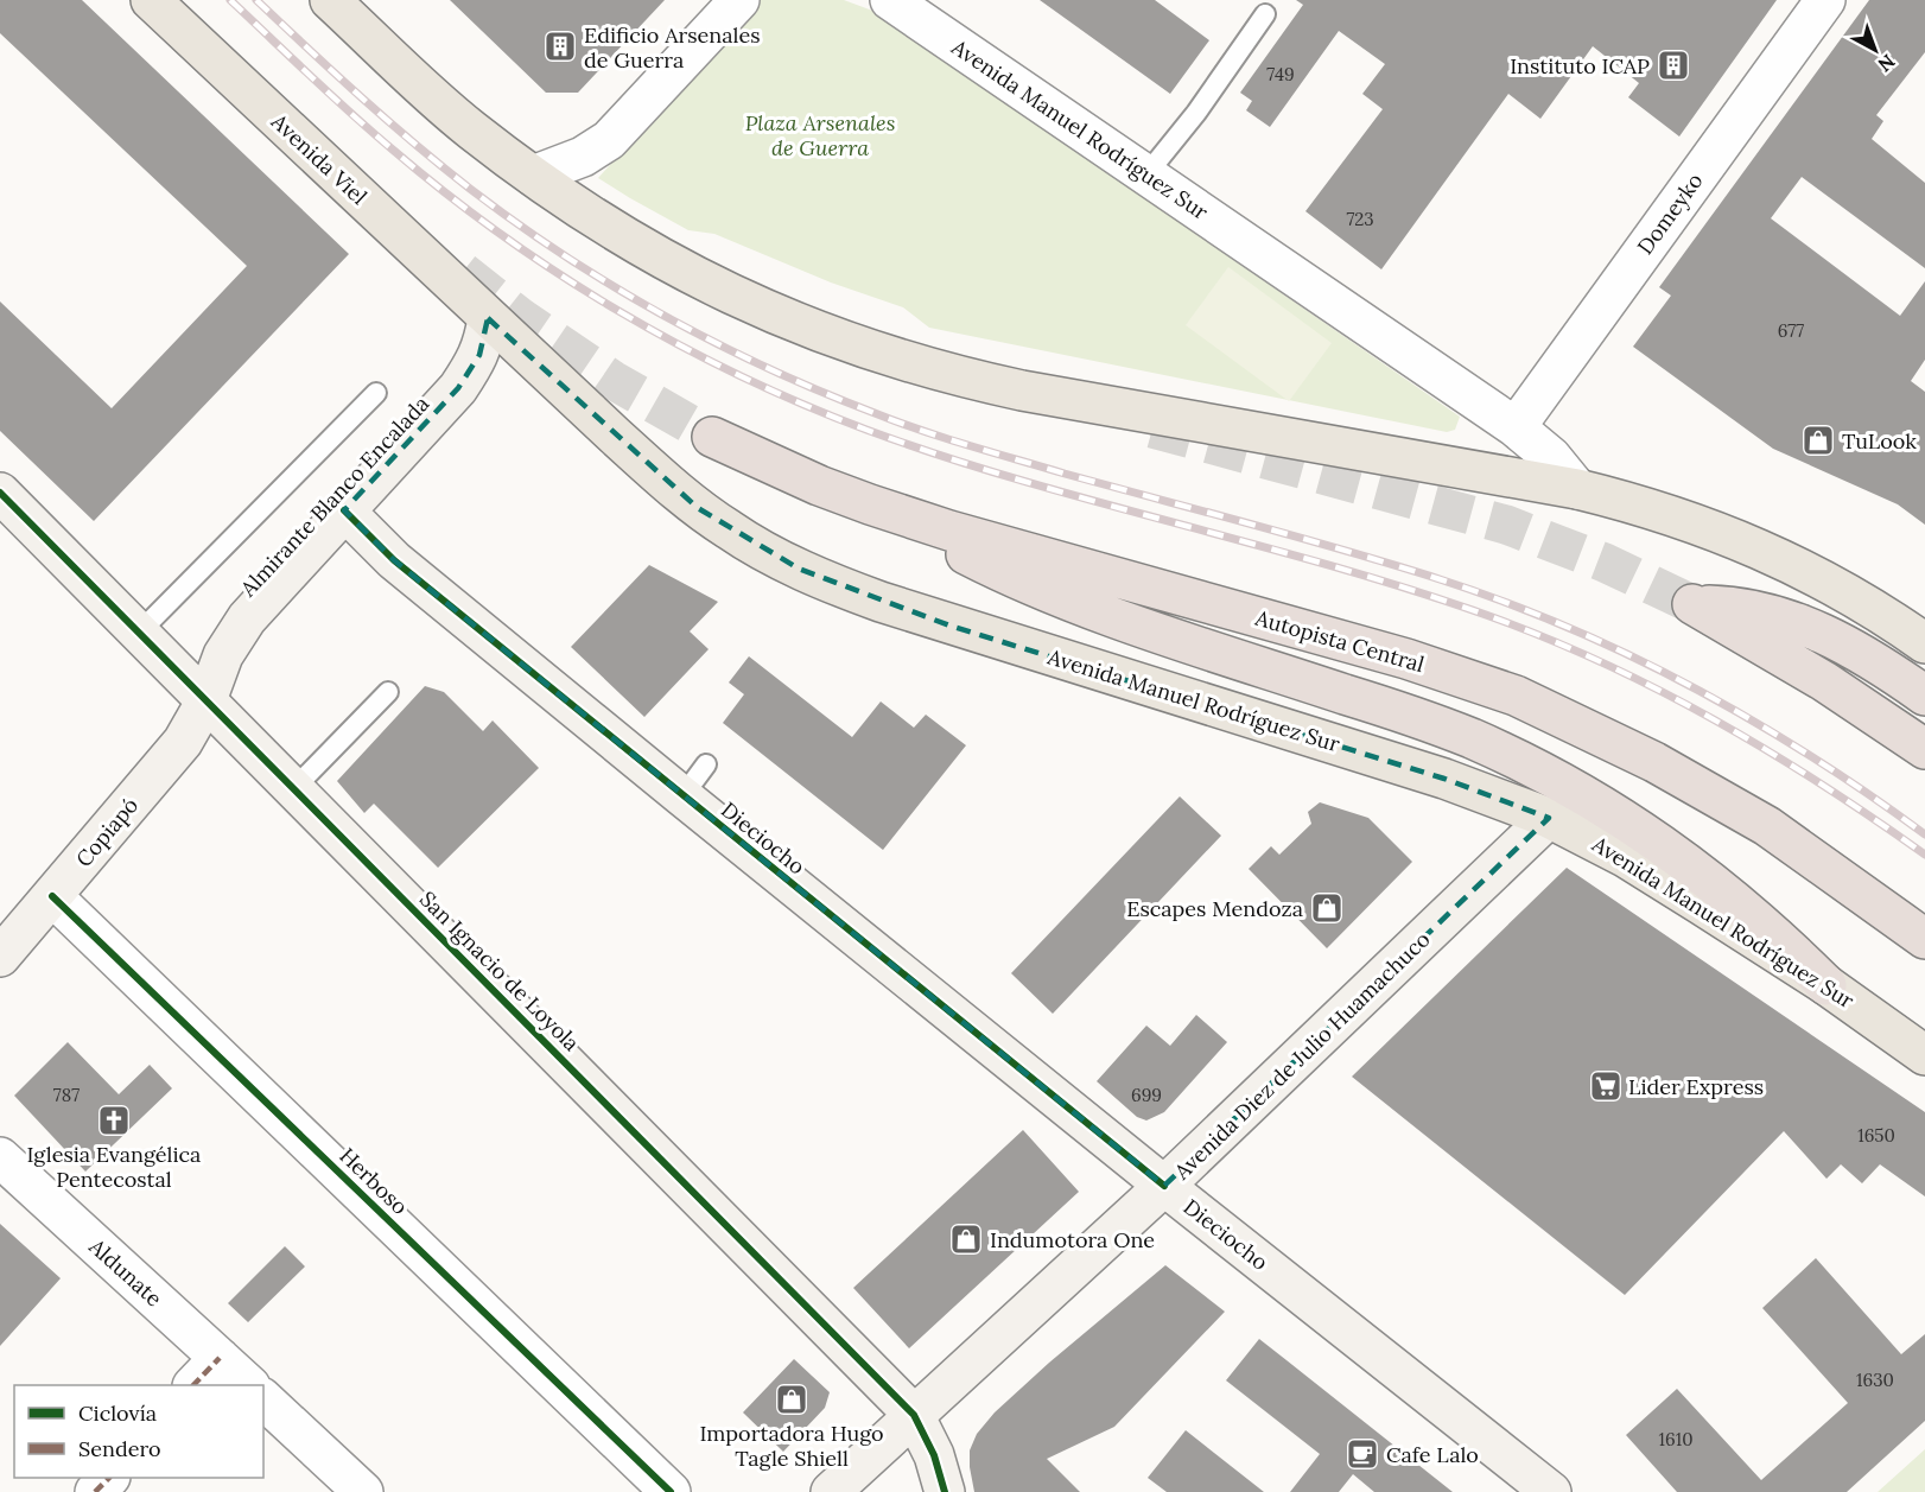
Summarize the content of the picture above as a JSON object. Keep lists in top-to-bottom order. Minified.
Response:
{"streets":{"highway":["Autopista Central"],"main road":["Avenida Manuel Rodríguez Sur","Avenida Viel"],"street":["Domeyko","Almirante Blanco Encalada","Copiapó","Dieciocho","San Ignacio de Loyola","Avenida Diez de Julio Huamachuco","Herboso","Aldunate"]},"crossings":[["Avenida Manuel Rodríguez Sur","Avenida Viel"],["Avenida Manuel Rodríguez Sur","Domeyko"],["Avenida Manuel Rodríguez Sur","Almirante Blanco Encalada"],["Avenida Manuel Rodríguez Sur","Avenida Diez de Julio Huamachuco"],["Avenida Viel","Almirante Blanco Encalada"],["Almirante Blanco Encalada","Copiapó"],["Almirante Blanco Encalada","Dieciocho"],["Almirante Blanco Encalada","San Ignacio de Loyola"],["Copiapó","San Ignacio de Loyola"],["Copiapó","Herboso"],["Dieciocho","Avenida Diez de Julio Huamachuco"],["San Ignacio de Loyola","Avenida Diez de Julio Huamachuco"]],"parks":["Plaza Arsenales de Guerra"],"places":{"building":["Edificio Arsenales de Guerra","Instituto ICAP"],"shop":["TuLook","Escapes Mendoza","Indumotora One","Importadora Hugo Tagle Shiell"],"supermarket":["Lider Express"],"church":["Iglesia Evangélica Pentecostal"],"cafe":["Cafe Lalo"]},"house_numbers":["749","723","677","787","699","1650","1630","1610"],"legend":["Ciclovía","Sendero"],"north":"bottom right"}
